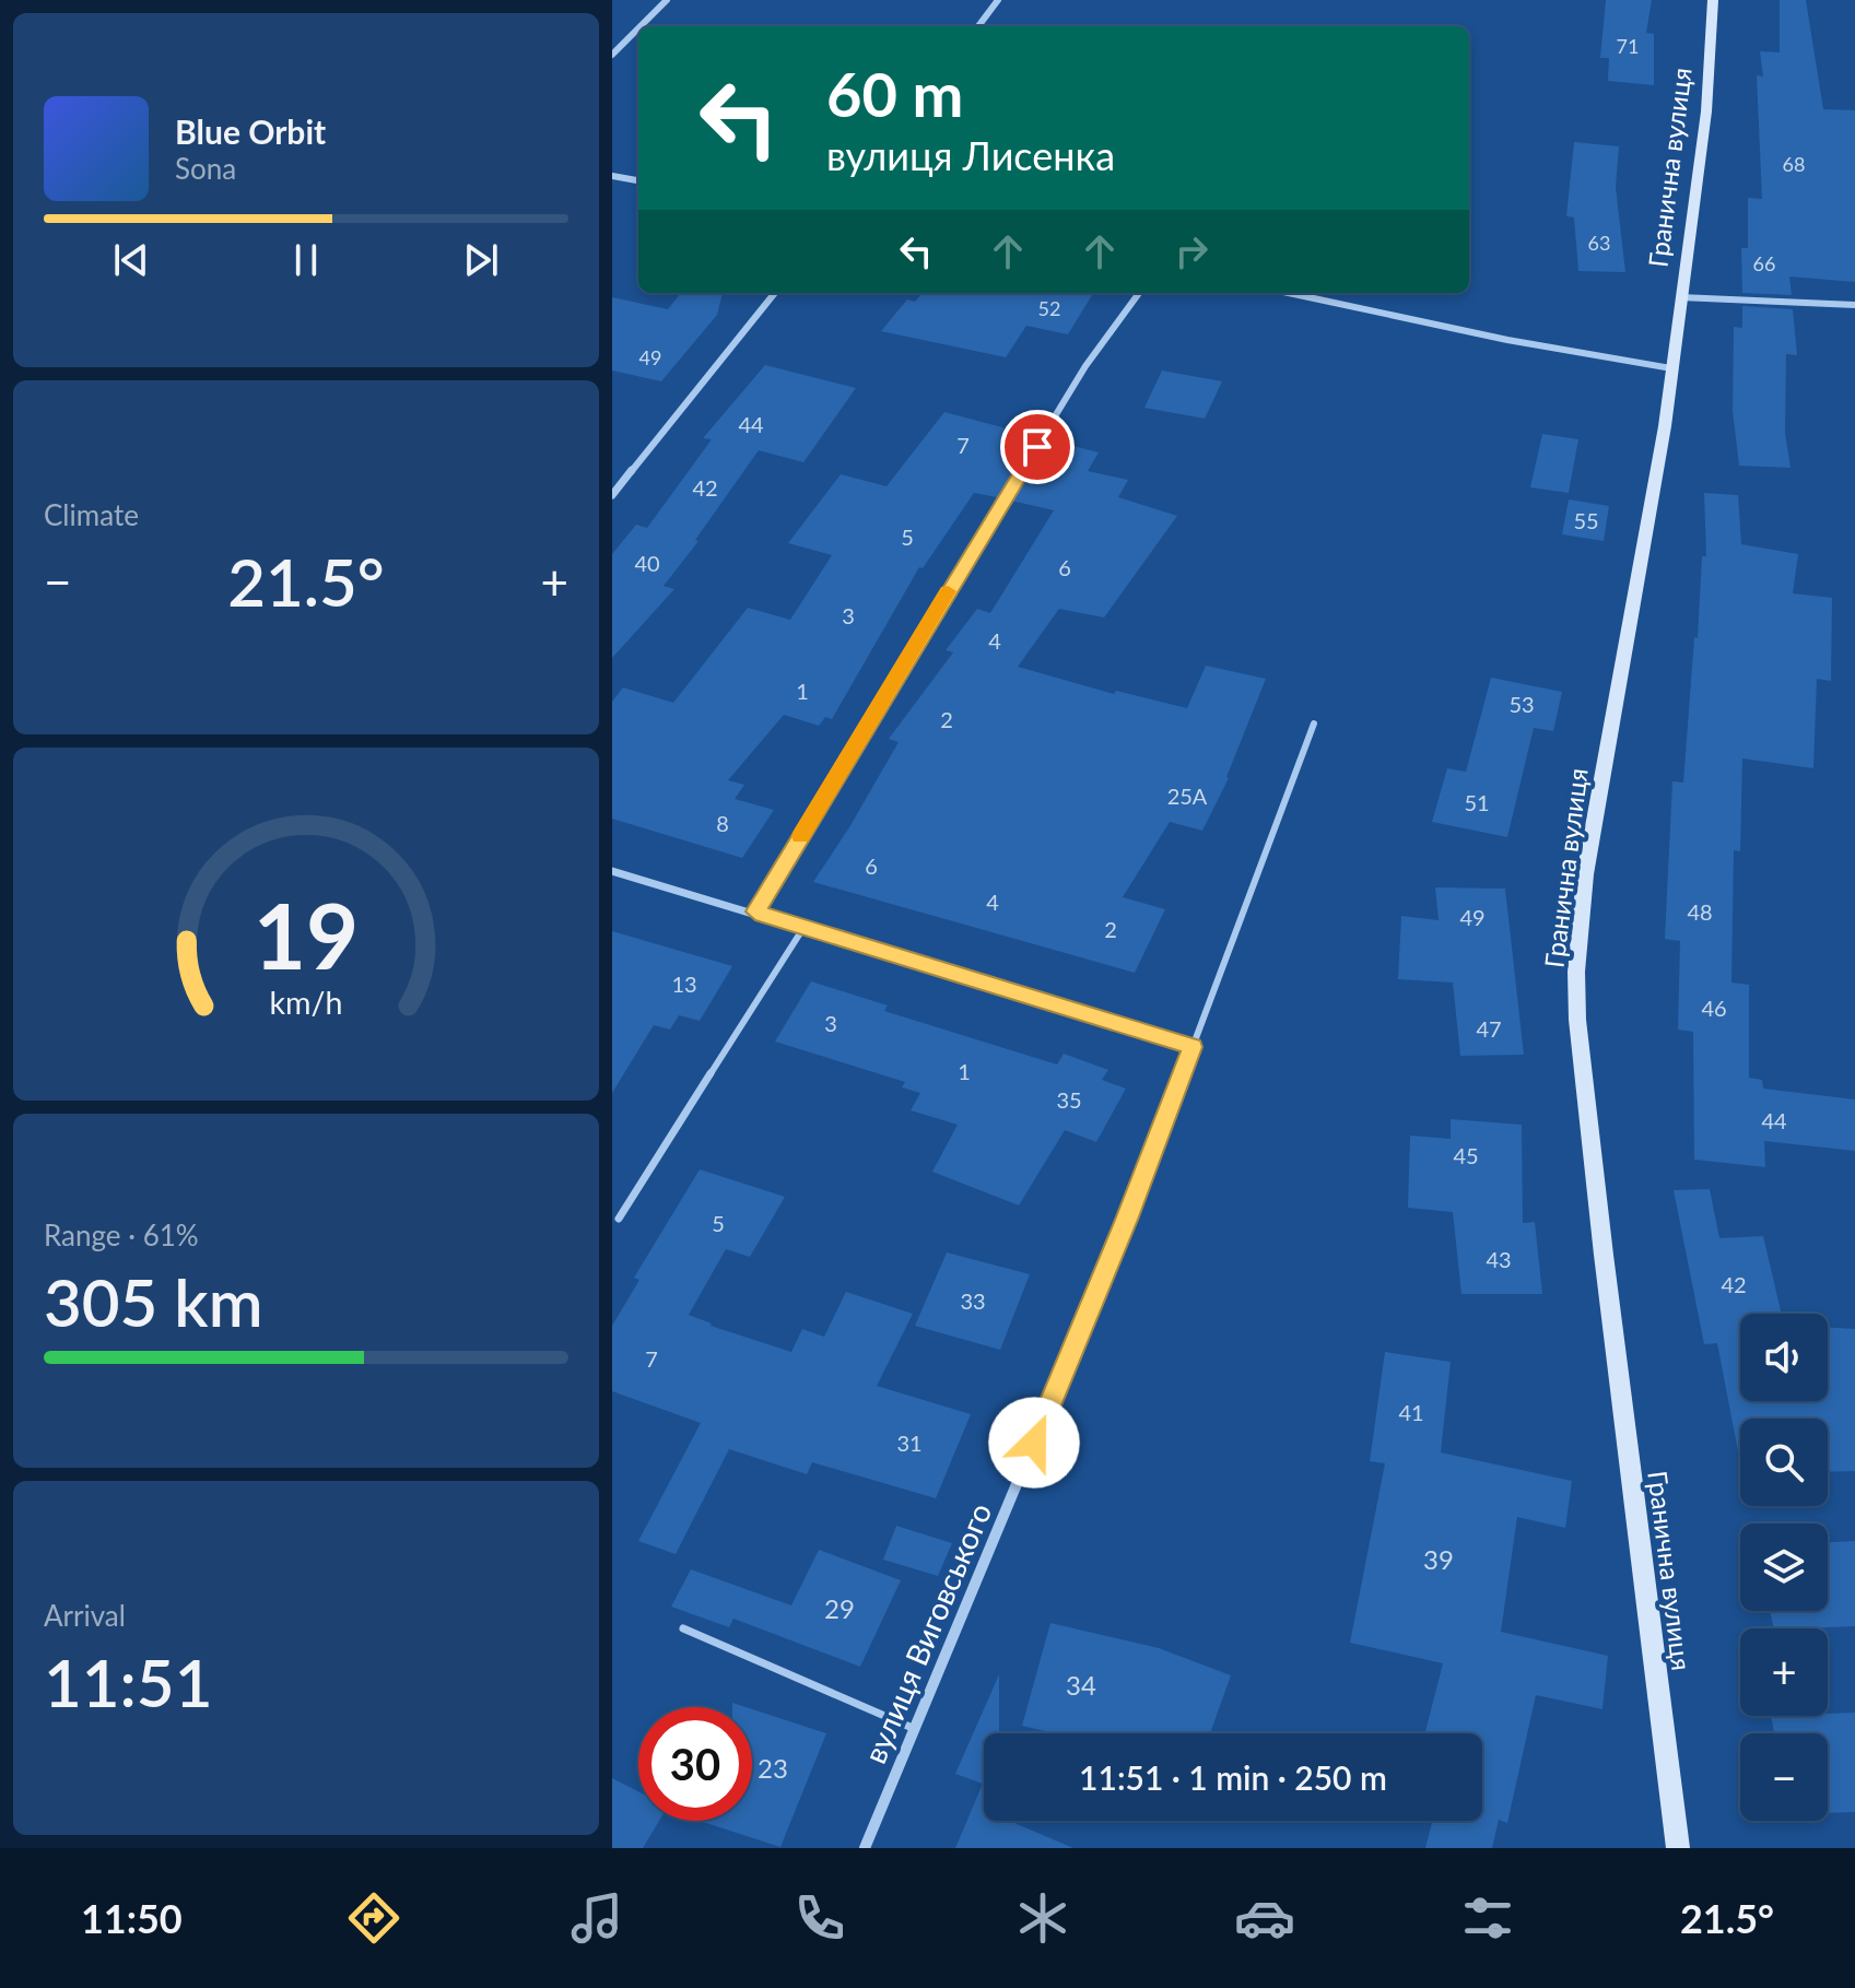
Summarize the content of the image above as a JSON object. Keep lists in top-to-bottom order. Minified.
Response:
{"streets":{"street":["Гранична вулиця","вулиця Виговського"]},"house_numbers":["71","68","63","66","52","49","44","7","42","55","5","40","6","3","4","1","53","2","25А","51","8","6","4","48","49","2","13","46","3","47","1","35","44","45","5","43","42","33","7","41","31","39","29","34","23"],"page":{"turn":["60 m","вулиця Лисенка"],"song":["Blue Orbit","Sona"],"tile":["Climate",["Range · 61%","305 km"],["Arrival","11:51"]],"heat":["−","21.5°","+"],"map_buttons":["+","−"],"limit":"30","trip":"11:51 · 1 min · 250 m","tabs":["11:50","21.5°"],"gauge":["19","km/h"]}}
